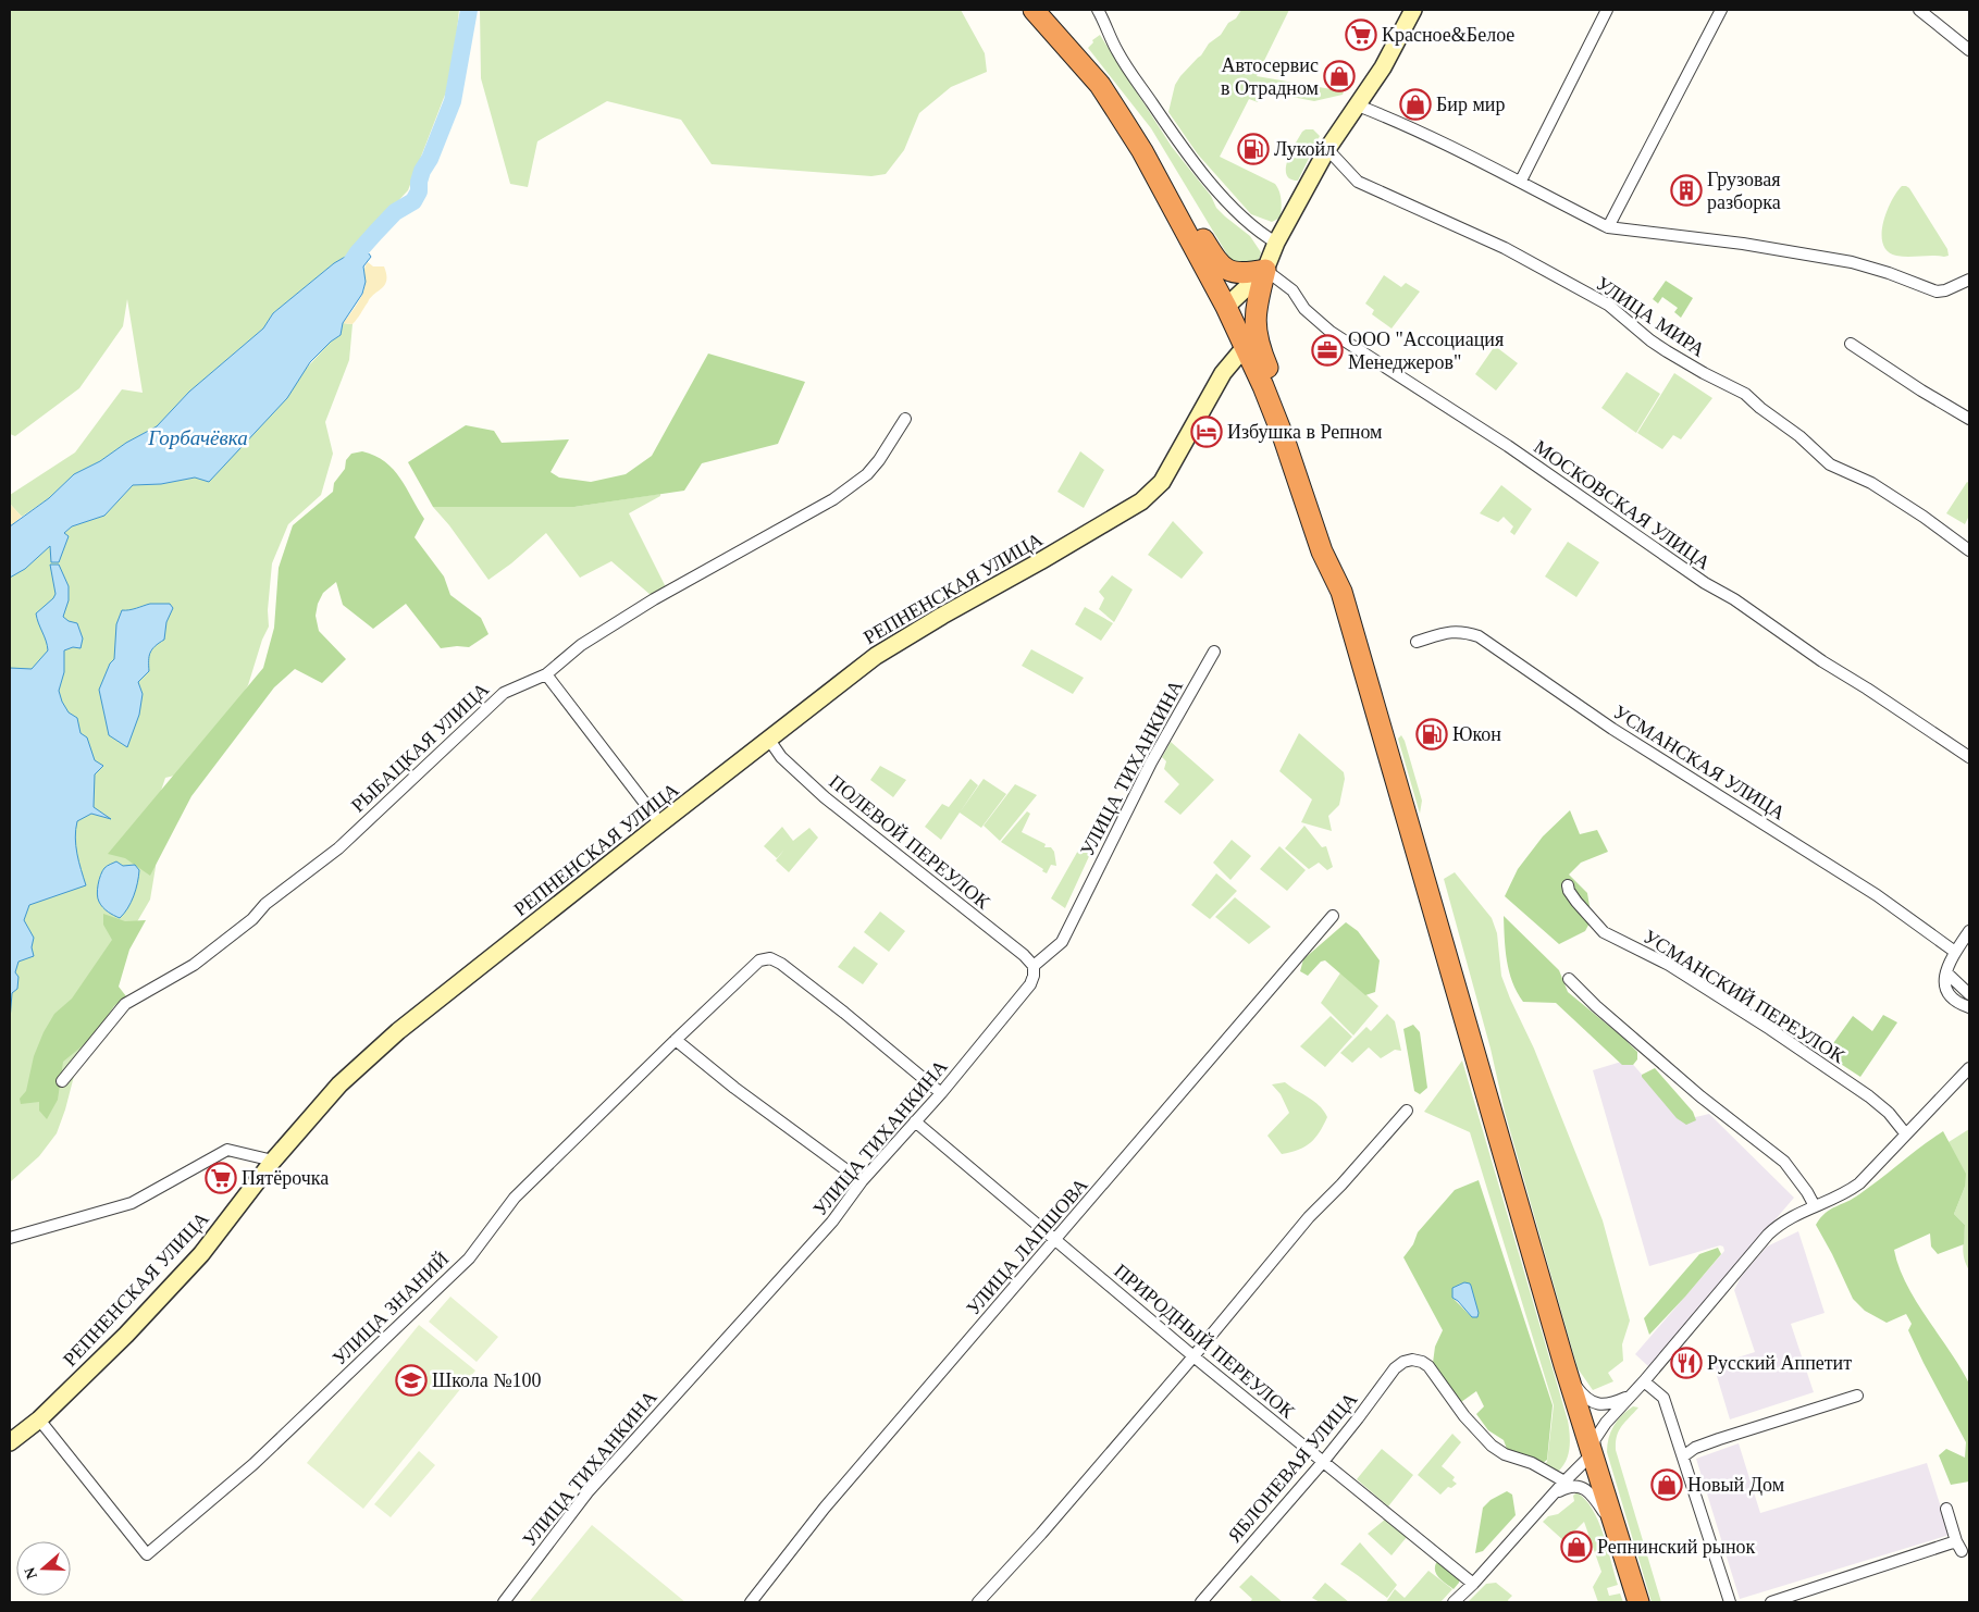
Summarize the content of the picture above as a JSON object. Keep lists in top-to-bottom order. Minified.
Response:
{"streets":{"street":["УЛИЦА МИРА","МОСКОВСКАЯ УЛИЦА","РЕПНЕНСКАЯ УЛИЦА","РЫБАЦКАЯ УЛИЦА","УСМАНСКАЯ УЛИЦА","УЛИЦА ТИХАНКИНА","ПОЛЕВОЙ ПЕРЕУЛОК","УСМАНСКИЙ ПЕРЕУЛОК","УЛИЦА ЛАПШОВА","УЛИЦА ЗНАНИЙ","ПРИРОДНЫЙ ПЕРЕУЛОК","ЯБЛОНЕВАЯ УЛИЦА"]},"crossings":[["РЕПНЕНСКАЯ УЛИЦА","ПОЛЕВОЙ ПЕРЕУЛОК"],["РЕПНЕНСКАЯ УЛИЦА","УЛИЦА ЗНАНИЙ"],["УЛИЦА ТИХАНКИНА","ПОЛЕВОЙ ПЕРЕУЛОК"],["УЛИЦА ТИХАНКИНА","УЛИЦА ЗНАНИЙ"],["УЛИЦА ТИХАНКИНА","ПРИРОДНЫЙ ПЕРЕУЛОК"],["УЛИЦА ЛАПШОВА","ПРИРОДНЫЙ ПЕРЕУЛОК"],["ПРИРОДНЫЙ ПЕРЕУЛОК","ЯБЛОНЕВАЯ УЛИЦА"]],"water":["Горбачёвка"],"places":{"supermarket":["Красное&Белое","Пятёрочка"],"shop":["Автосервис в Отрадном","Бир мир","Новый Дом","Репнинский рынок"],"fuel station":["Лукойл","Юкон"],"building":["Грузовая разборка"],"office":["ООО \"Ассоциация Менеджеров\""],"hotel":["Избушка в Репном"],"restaurant":["Русский Аппетит"],"school or university":["Школа №100"]},"north":"left"}
